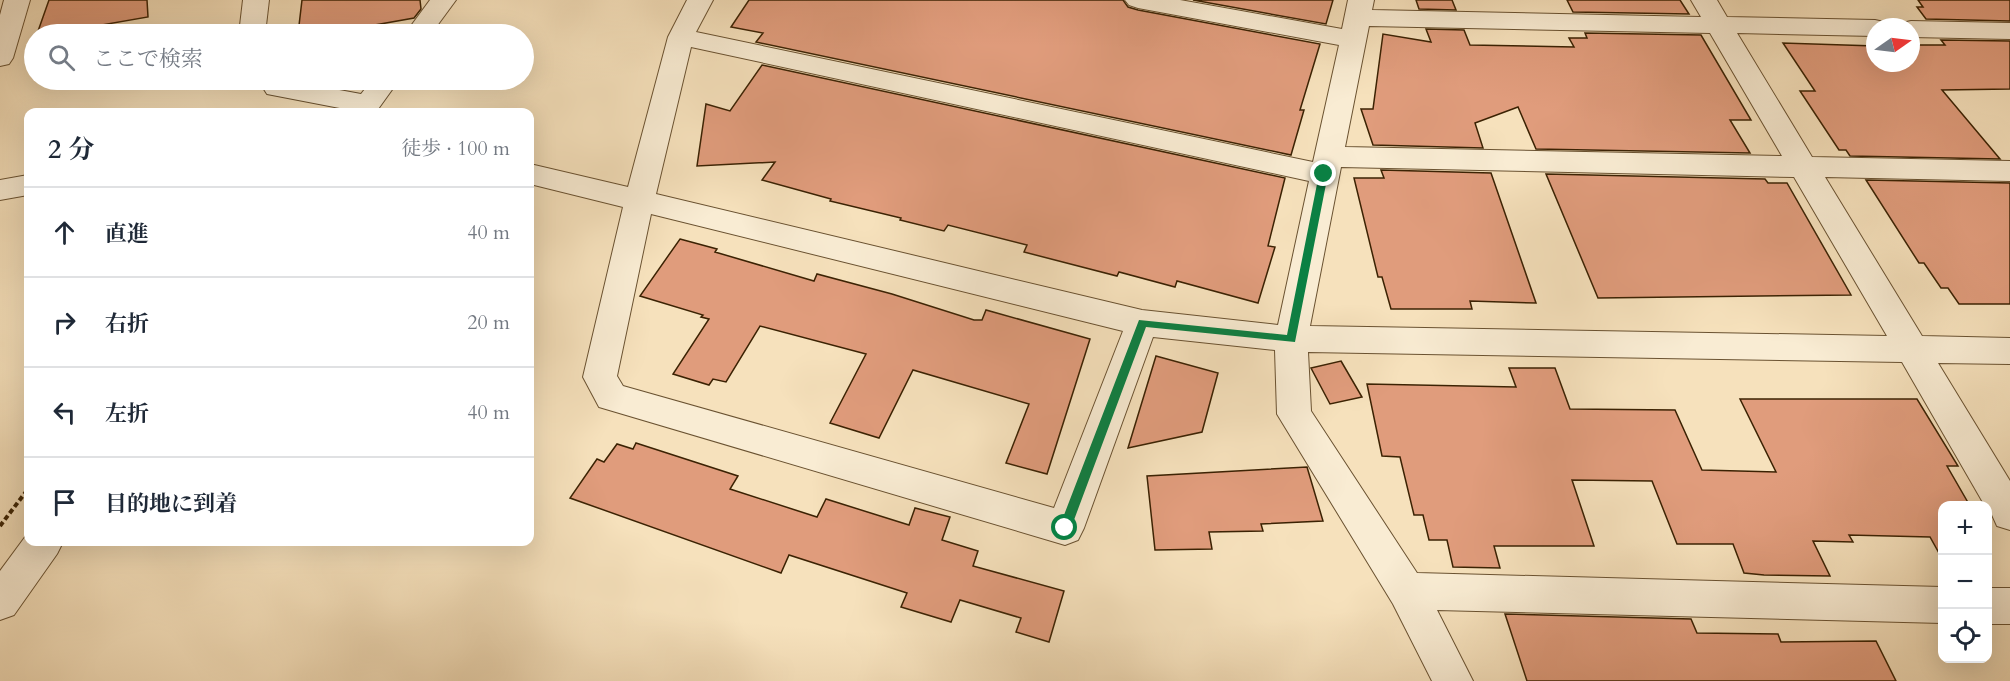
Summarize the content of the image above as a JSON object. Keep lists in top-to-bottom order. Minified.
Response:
{"north":"right","page":{"search":"ここで検索","heading":["2 分","徒歩 · 100 m"],"list":[["直進","40 m"],["右折","20 m"],["左折","40 m"],"目的地に到着"],"map_buttons":["+","−"]}}
